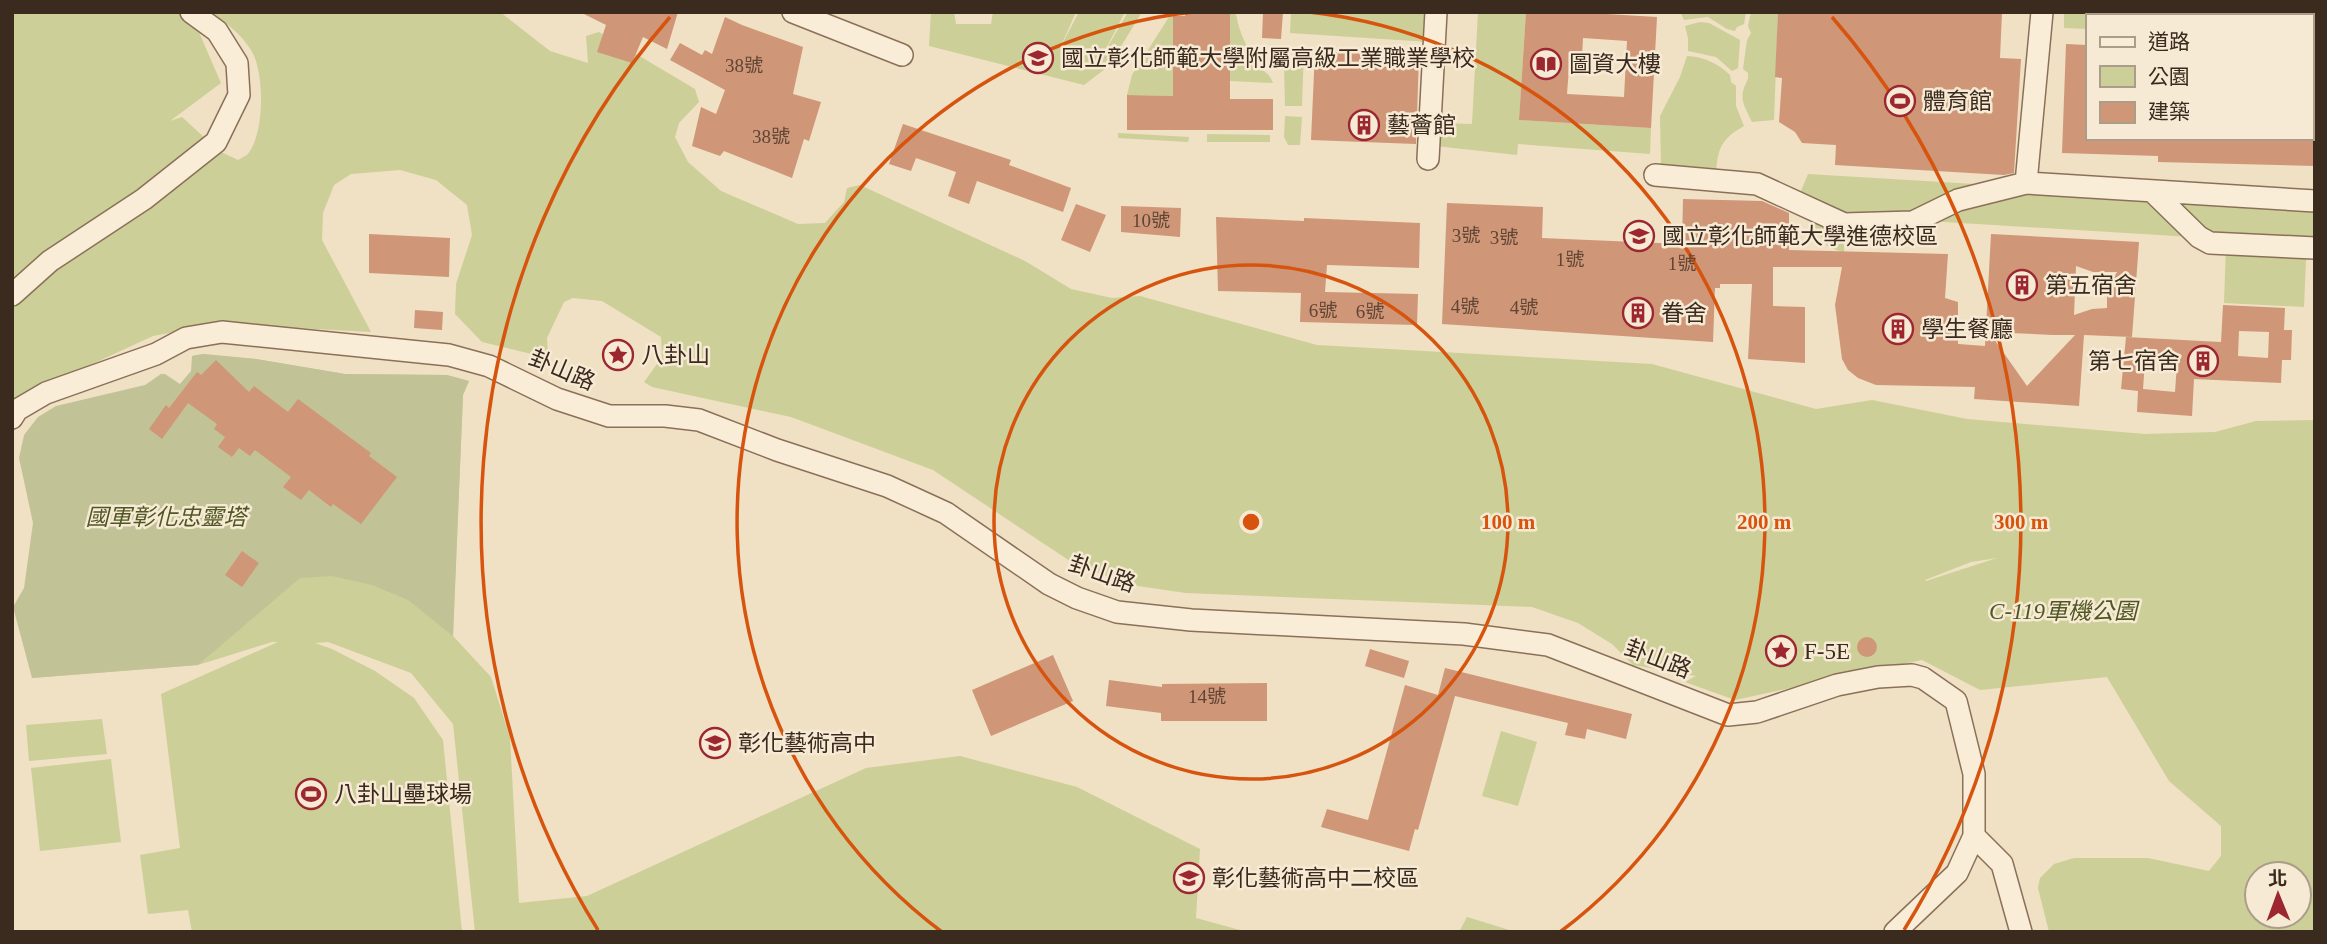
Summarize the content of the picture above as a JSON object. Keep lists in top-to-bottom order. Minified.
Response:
{"streets":{"street":["卦山路"]},"parks":["國軍彰化忠靈塔","C-119軍機公園"],"places":{"school or university":["國立彰化師範大學附屬高級工業職業學校","國立彰化師範大學進德校區","彰化藝術高中","彰化藝術高中二校區"],"library":["圖資大樓"],"sports":["體育館","八卦山壘球場"],"building":["藝薈館","第五宿舍","眷舍","學生餐廳","第七宿舍"],"place":["八卦山","F-5E"]},"house_numbers":["38號","38號","10號","3號","3號","1號","1號","4號","4號","6號","6號","14號"],"legend":["道路","公園","建築"],"north":"top","rings":["100 m","200 m","300 m"]}
